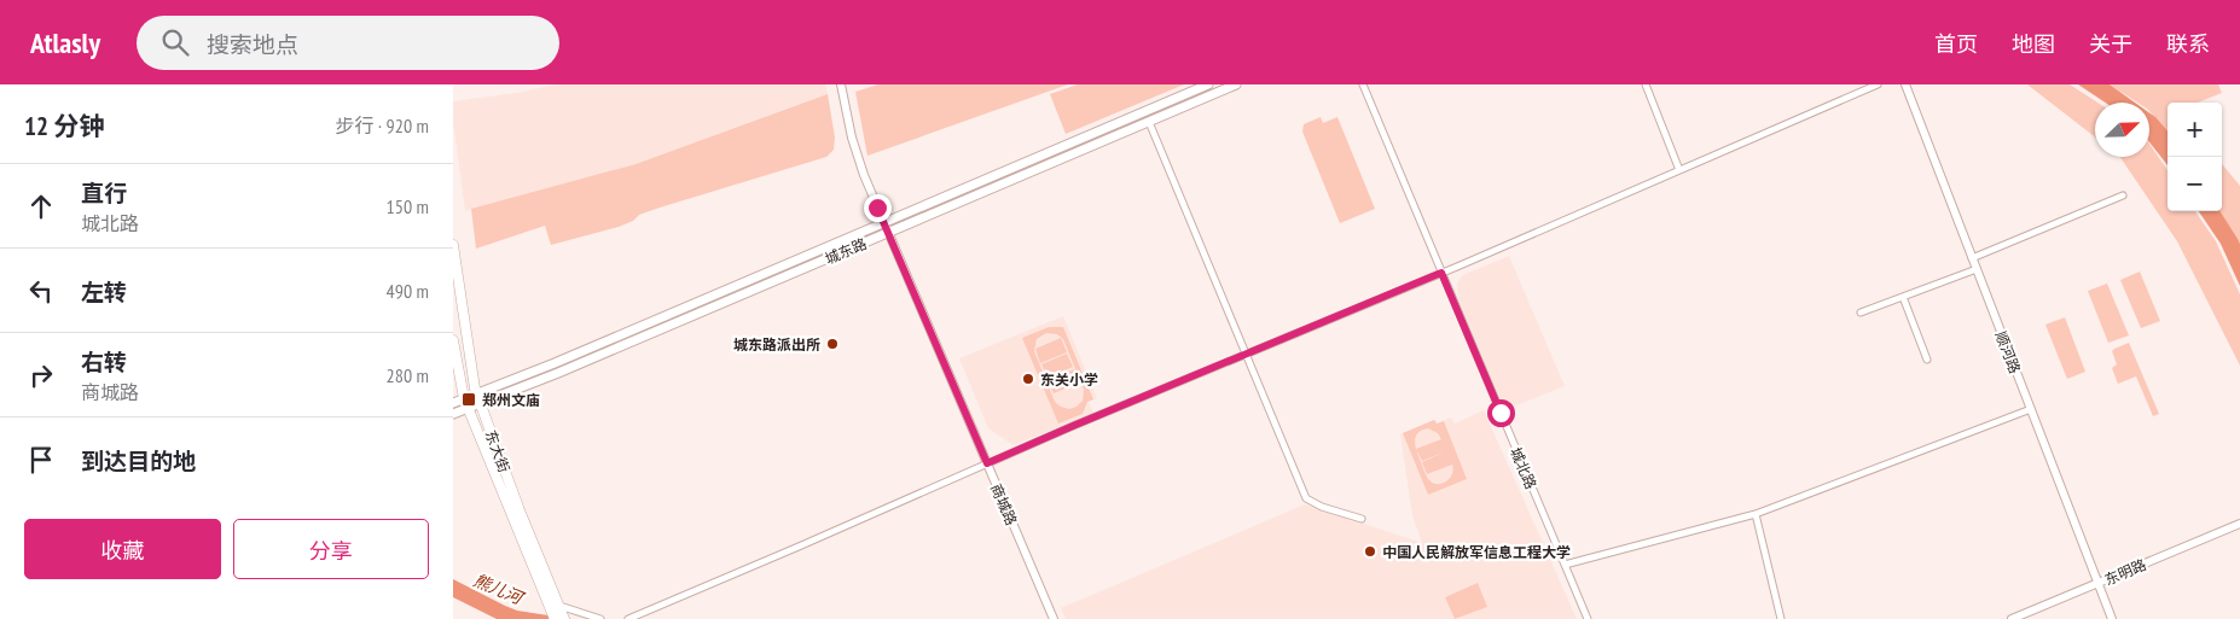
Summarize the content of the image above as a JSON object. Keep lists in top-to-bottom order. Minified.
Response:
{"streets":{"main road":["城东路","东大街"],"street":["顺河路","城北路","商城路","东明路"]},"crossings":[["城东路","东大街"],["城东路","商城路"],["顺河路","东明路"]],"water":["熊儿河"],"places":{"other":["城东路派出所","东关小学","中国人民解放军信息工程大学"],"transit":["郑州文庙"]},"north":"top right","page":{"header":"Atlasly","search":"搜索地点","nav":["首页","地图","关于","联系"],"heading":["12 分钟","步行 · 920 m"],"map_buttons":["+","−"],"list":[["直行","城北路","150 m"],["左转","490 m"],["右转","商城路","280 m"],"到达目的地"],"buttons":["收藏","分享"]}}
